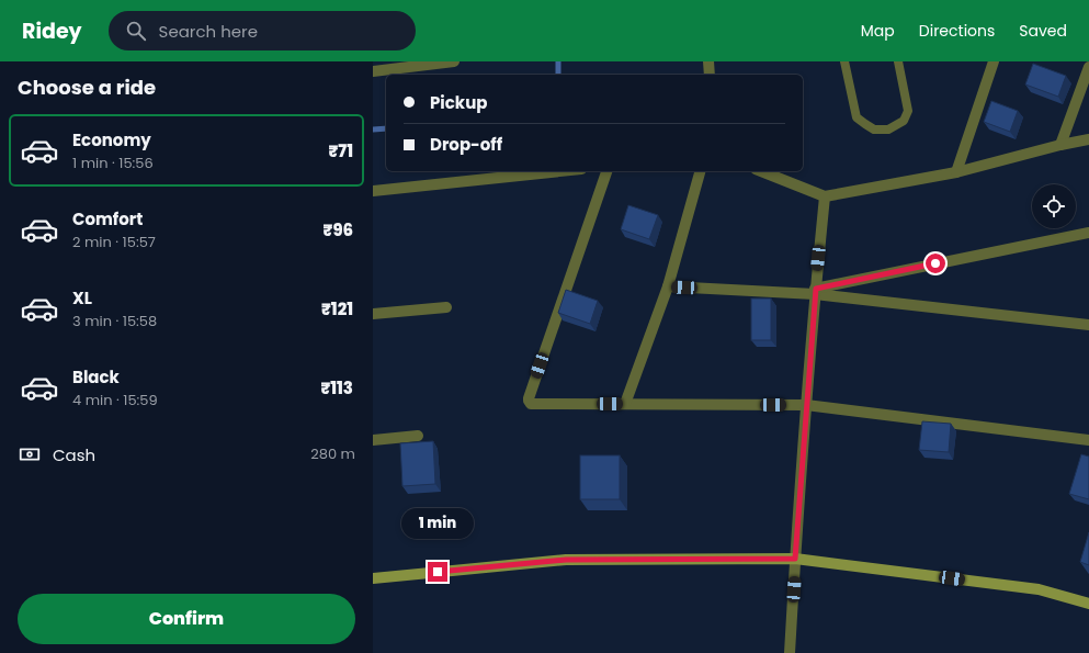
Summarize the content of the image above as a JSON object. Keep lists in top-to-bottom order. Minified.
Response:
{"page":{"header":"Ridey","search":"Search here","nav":["Map","Directions","Saved"],"heading":"Choose a ride","banner":["Pickup","Drop-off"],"list":[{"name":"Economy","note":"1 min · 15:56","value":"₹71"},{"name":"Comfort","note":"2 min · 15:57","value":"₹96"},{"name":"XL","note":"3 min · 15:58","value":"₹121"},{"name":"Black","note":"4 min · 15:59","value":"₹113"}],"pay":["Cash","280 m"],"bubble":"1 min","buttons":"Confirm"}}
